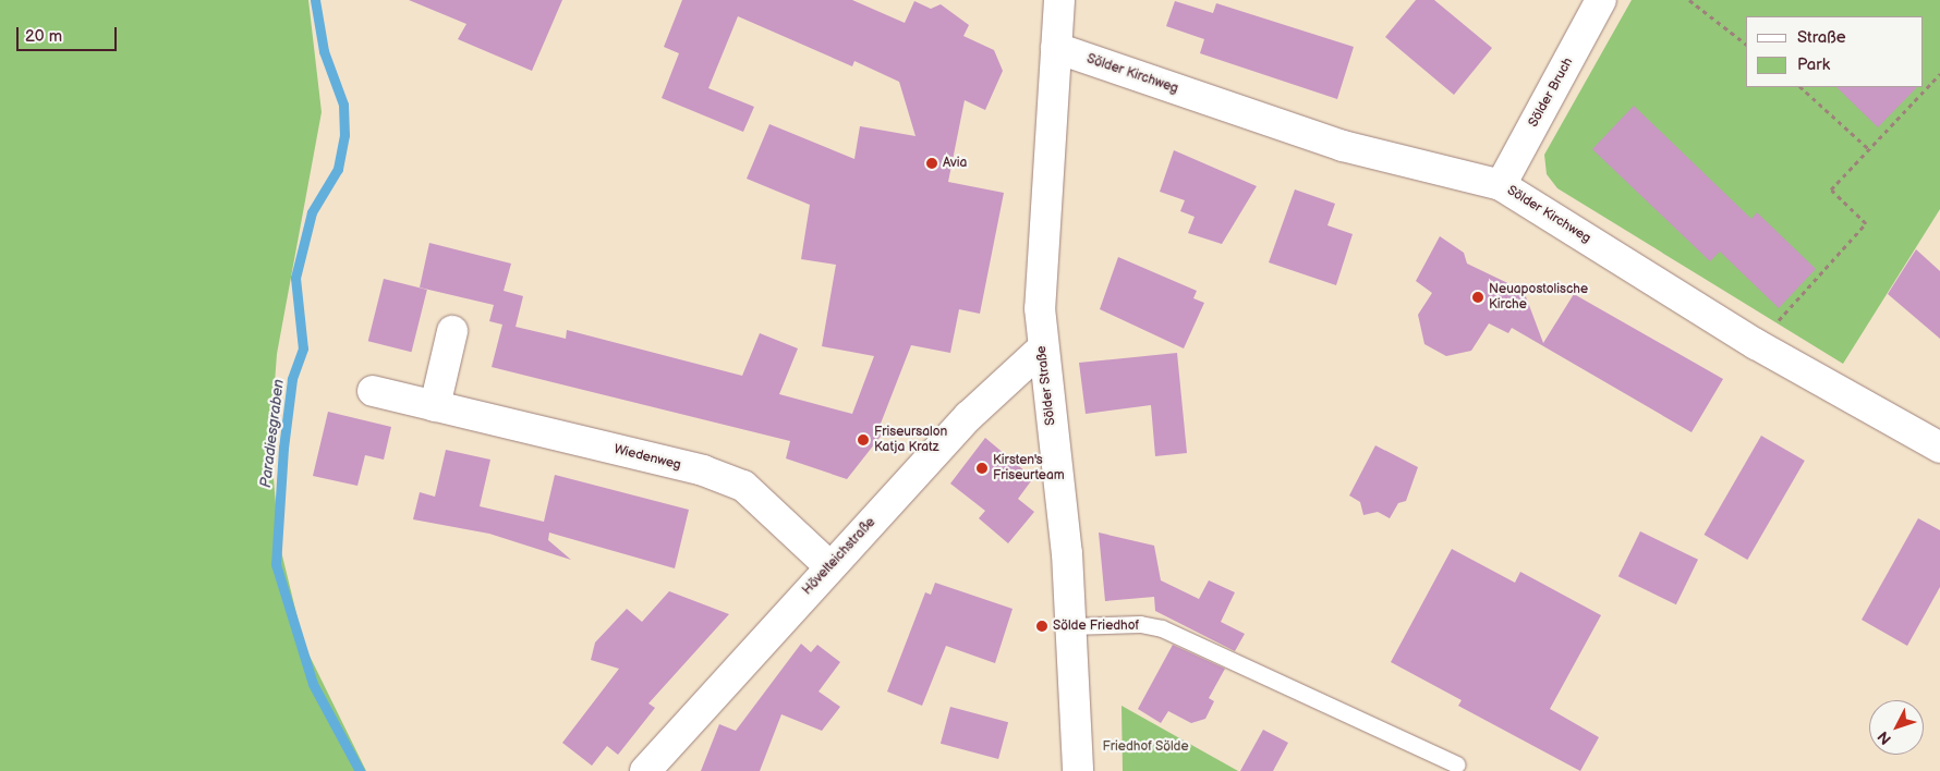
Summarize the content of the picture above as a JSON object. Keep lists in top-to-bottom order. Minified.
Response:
{"streets":{"street":["Sölder Kirchweg","Sölder Bruch","Sölder Straße","Wiedenweg","Hövelteichstraße"]},"crossings":[["Sölder Kirchweg","Sölder Bruch"],["Sölder Kirchweg","Sölder Straße"],["Sölder Straße","Hövelteichstraße"],["Wiedenweg","Hövelteichstraße"]],"water":["Paradiesgraben"],"parks":["Friedhof Sölde"],"places":["Avia","Neuapostolische Kirche","Friseursalon Katja Kratz","Kirsten's Friseurteam","Sölde Friedhof"],"legend":["Straße","Park"],"scale_bar":"20 m","north":"bottom left"}
